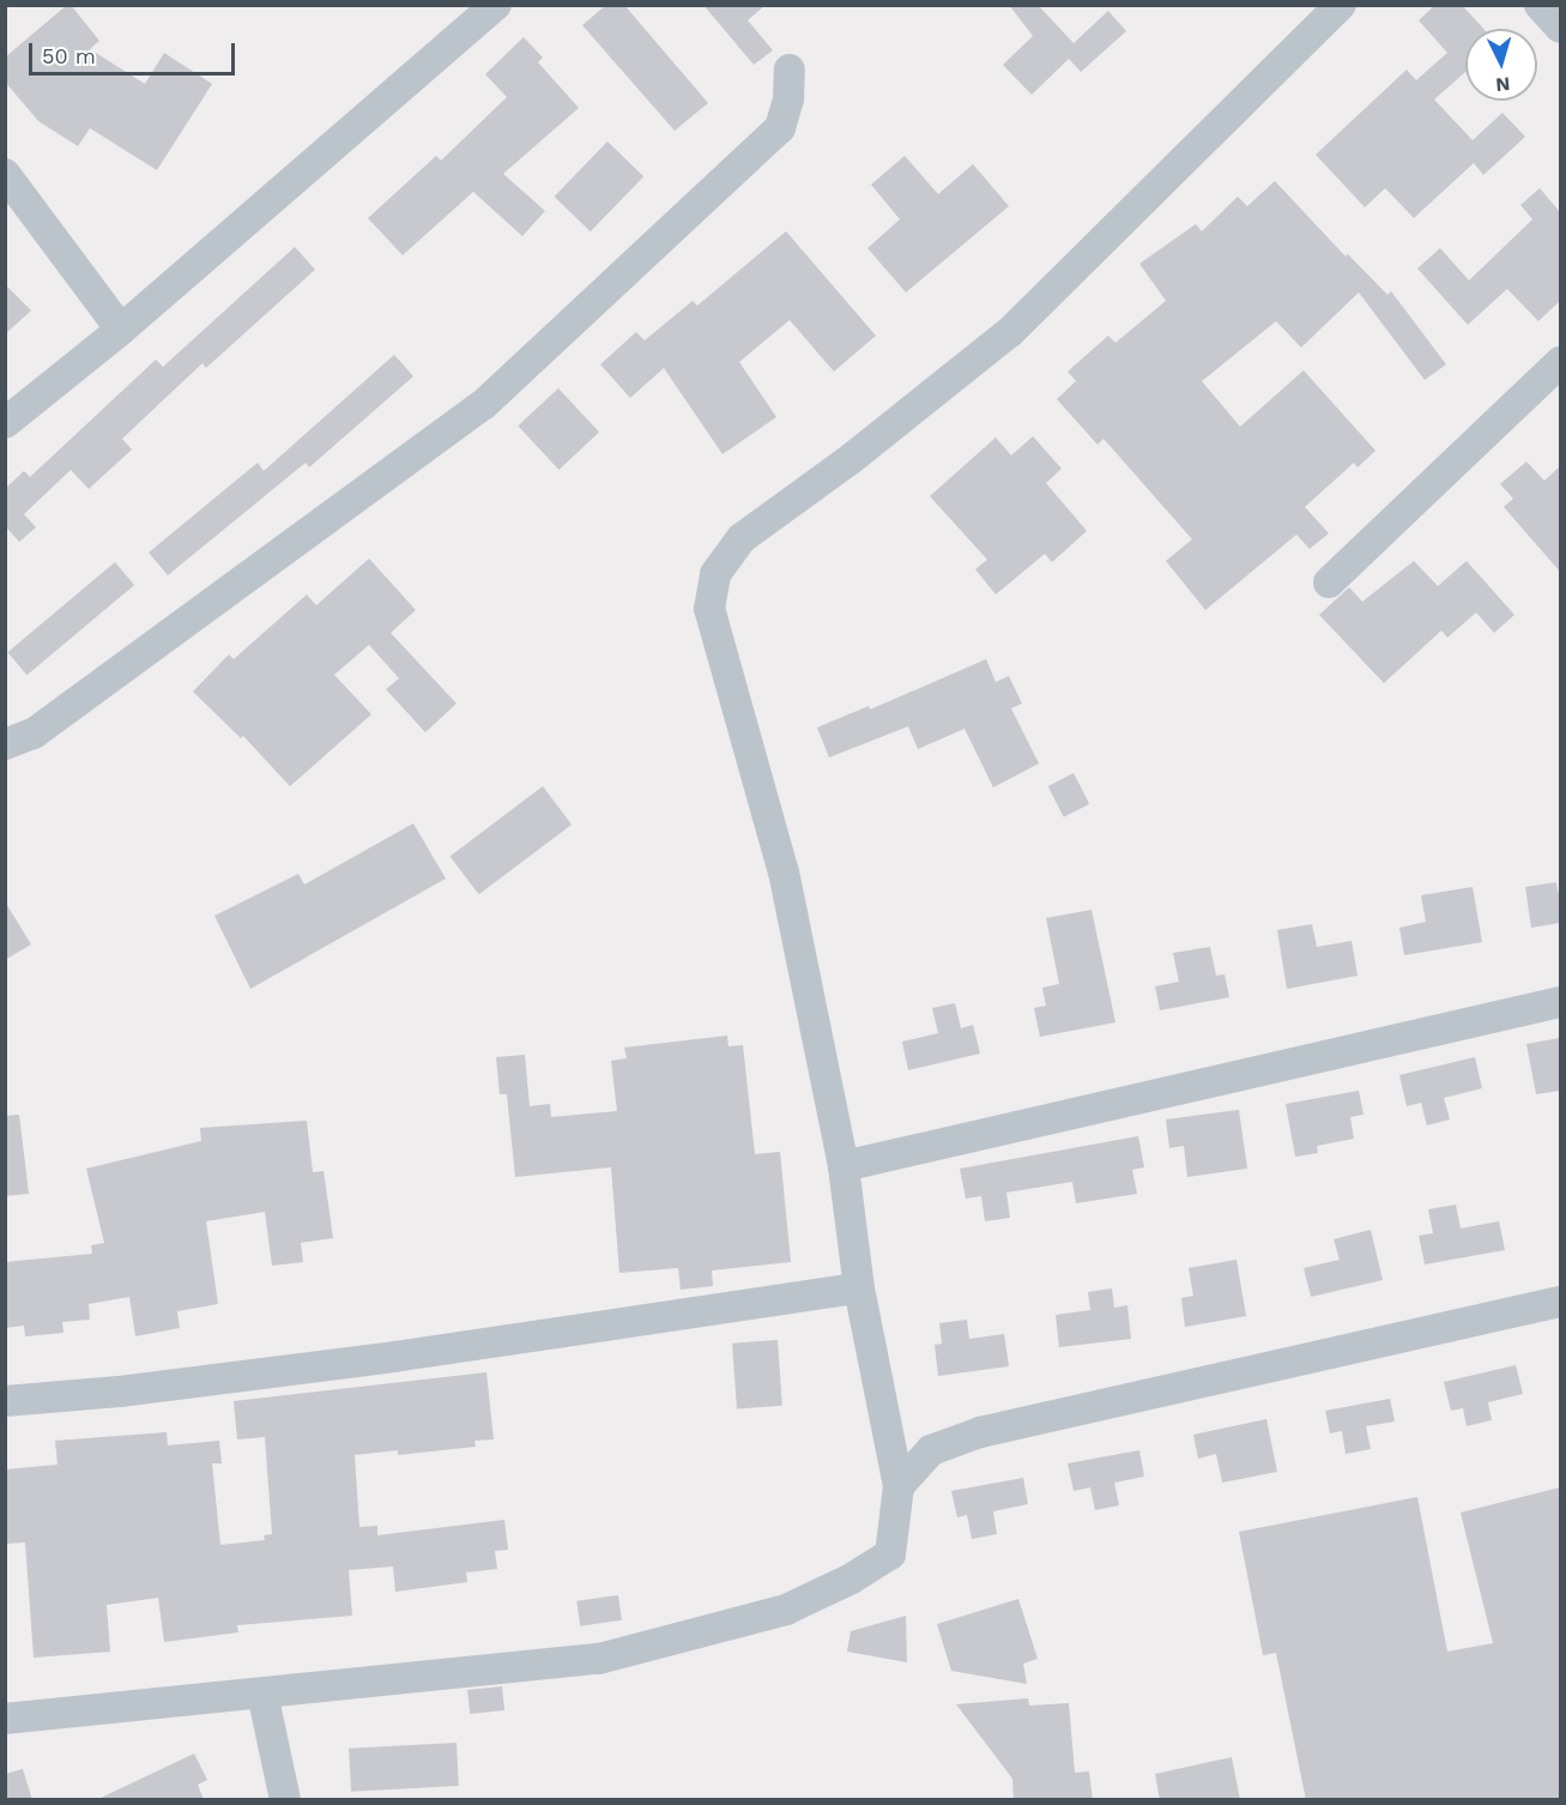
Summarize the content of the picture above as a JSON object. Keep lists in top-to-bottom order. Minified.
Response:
{"scale_bar":"50 m","north":"bottom"}
